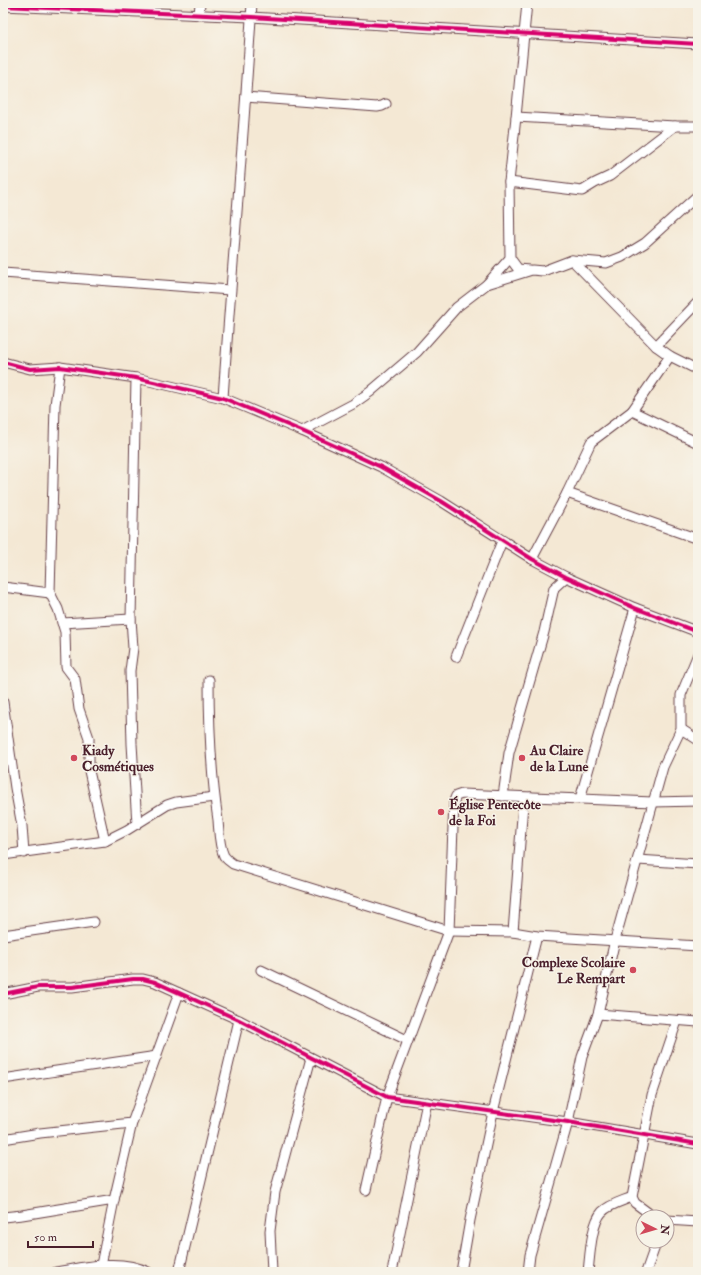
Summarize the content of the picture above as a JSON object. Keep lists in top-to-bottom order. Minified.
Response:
{"places":["Kiady Cosmétiques","Au Claire de la Lune","Église Pentecôte de la Foi","Complexe Scolaire Le Rempart"],"scale_bar":"50 m","north":"right"}
